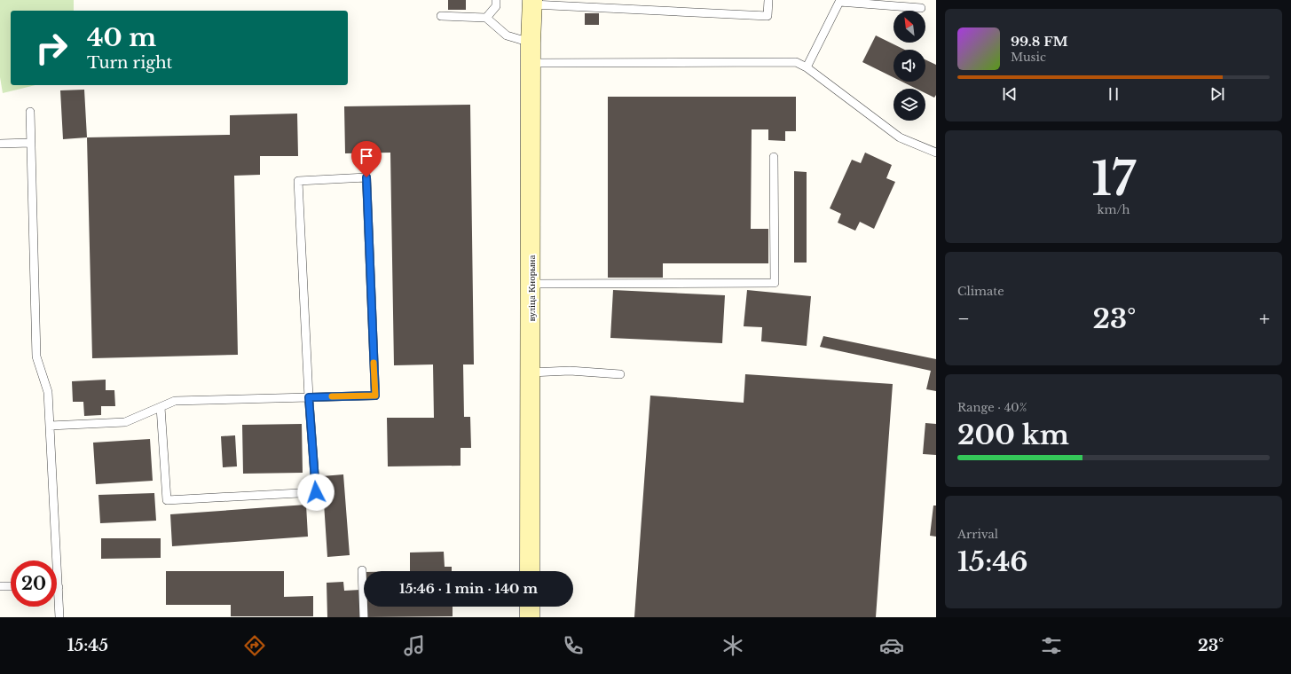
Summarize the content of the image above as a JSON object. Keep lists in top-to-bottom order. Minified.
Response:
{"streets":{"main road":["вуліца Кнорына"]},"north":"top left","page":{"turn":["40 m","Turn right"],"song":["99.8 FM","Music"],"tile":[["17","km/h"],"Climate",["Range · 40%","200 km"],["Arrival","15:46"]],"heat":["−","23°","+"],"limit":"20","trip":"15:46 · 1 min · 140 m","tabs":["15:45","23°"]}}
